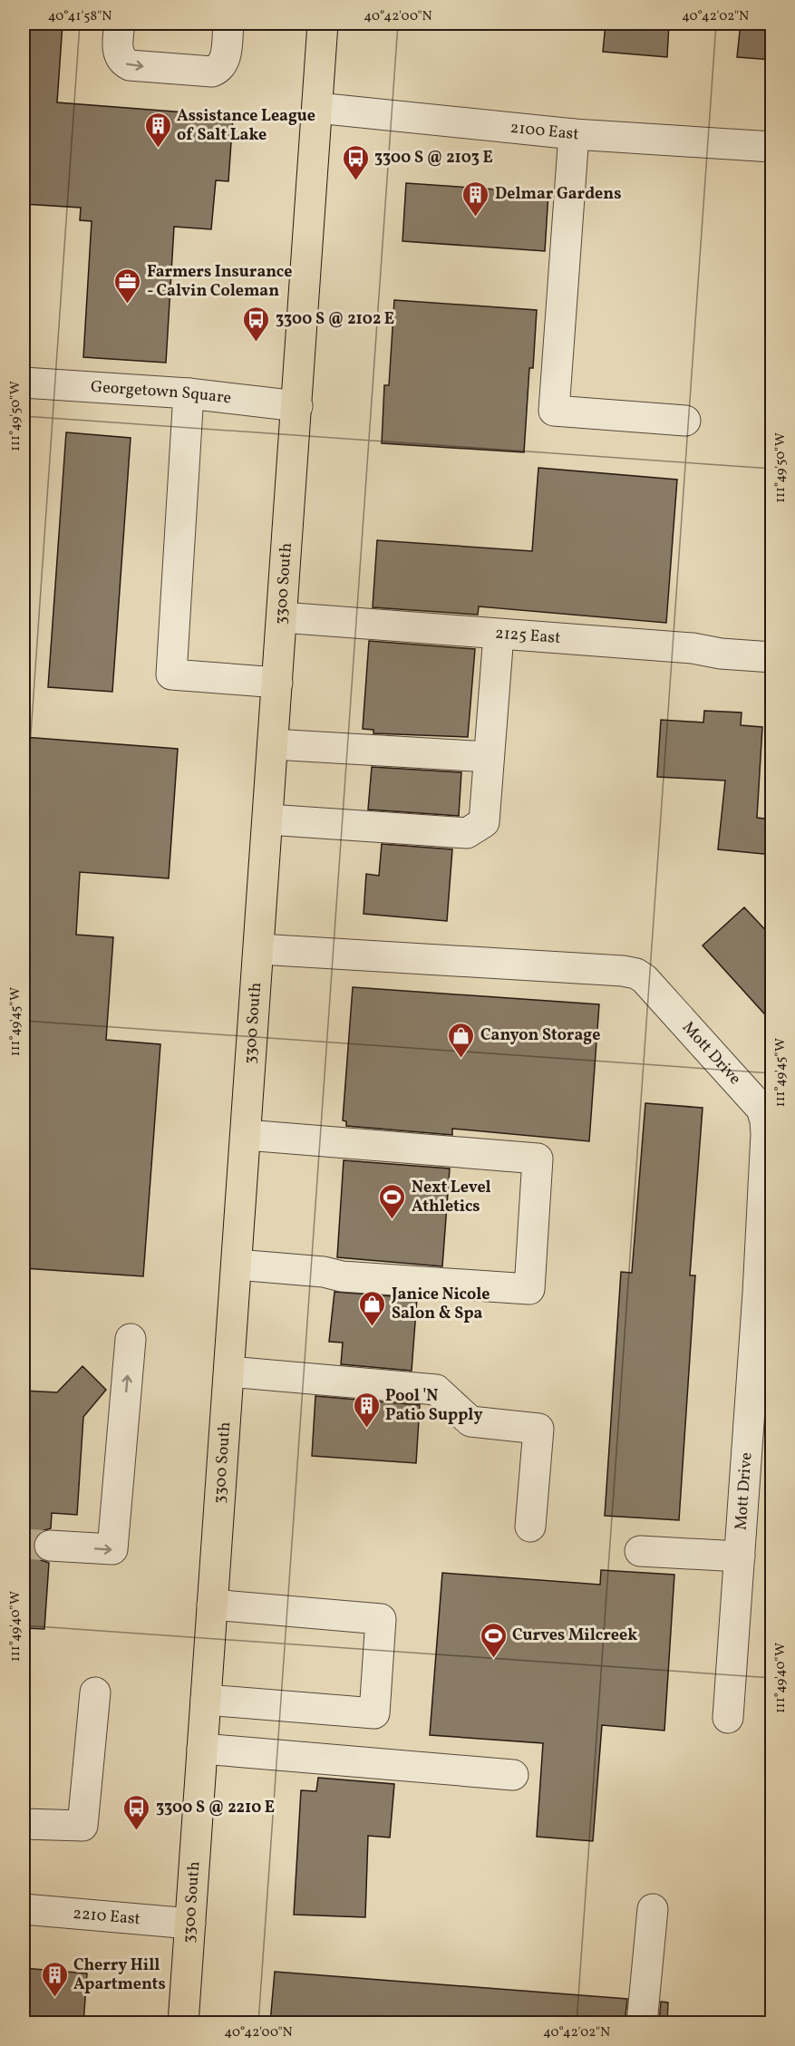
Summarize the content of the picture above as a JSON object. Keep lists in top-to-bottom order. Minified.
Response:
{"streets":{"main road":["3300 South"],"street":["2100 East","Georgetown Square","2125 East","Mott Drive","2210 East"]},"crossings":[["2100 East","3300 South"],["Georgetown Square","3300 South"],["3300 South","2125 East"],["3300 South","Mott Drive"],["3300 South","2210 East"]],"places":{"building":["Assistance League of Salt Lake","Delmar Gardens","Pool 'N Patio Supply","Cherry Hill Apartments"],"bus stop":["3300 S @ 2103 E","3300 S @ 2102 E","3300 S @ 2210 E"],"office":["Farmers Insurance - Calvin Coleman"],"shop":["Canyon Storage","Janice Nicole Salon & Spa"],"sports":["Next Level Athletics","Curves Milcreek"]},"coordinates":["40°41'58\"N","40°42'00\"N","40°42'02\"N","111°49'50\"W","111°49'45\"W","111°49'40\"W"]}
